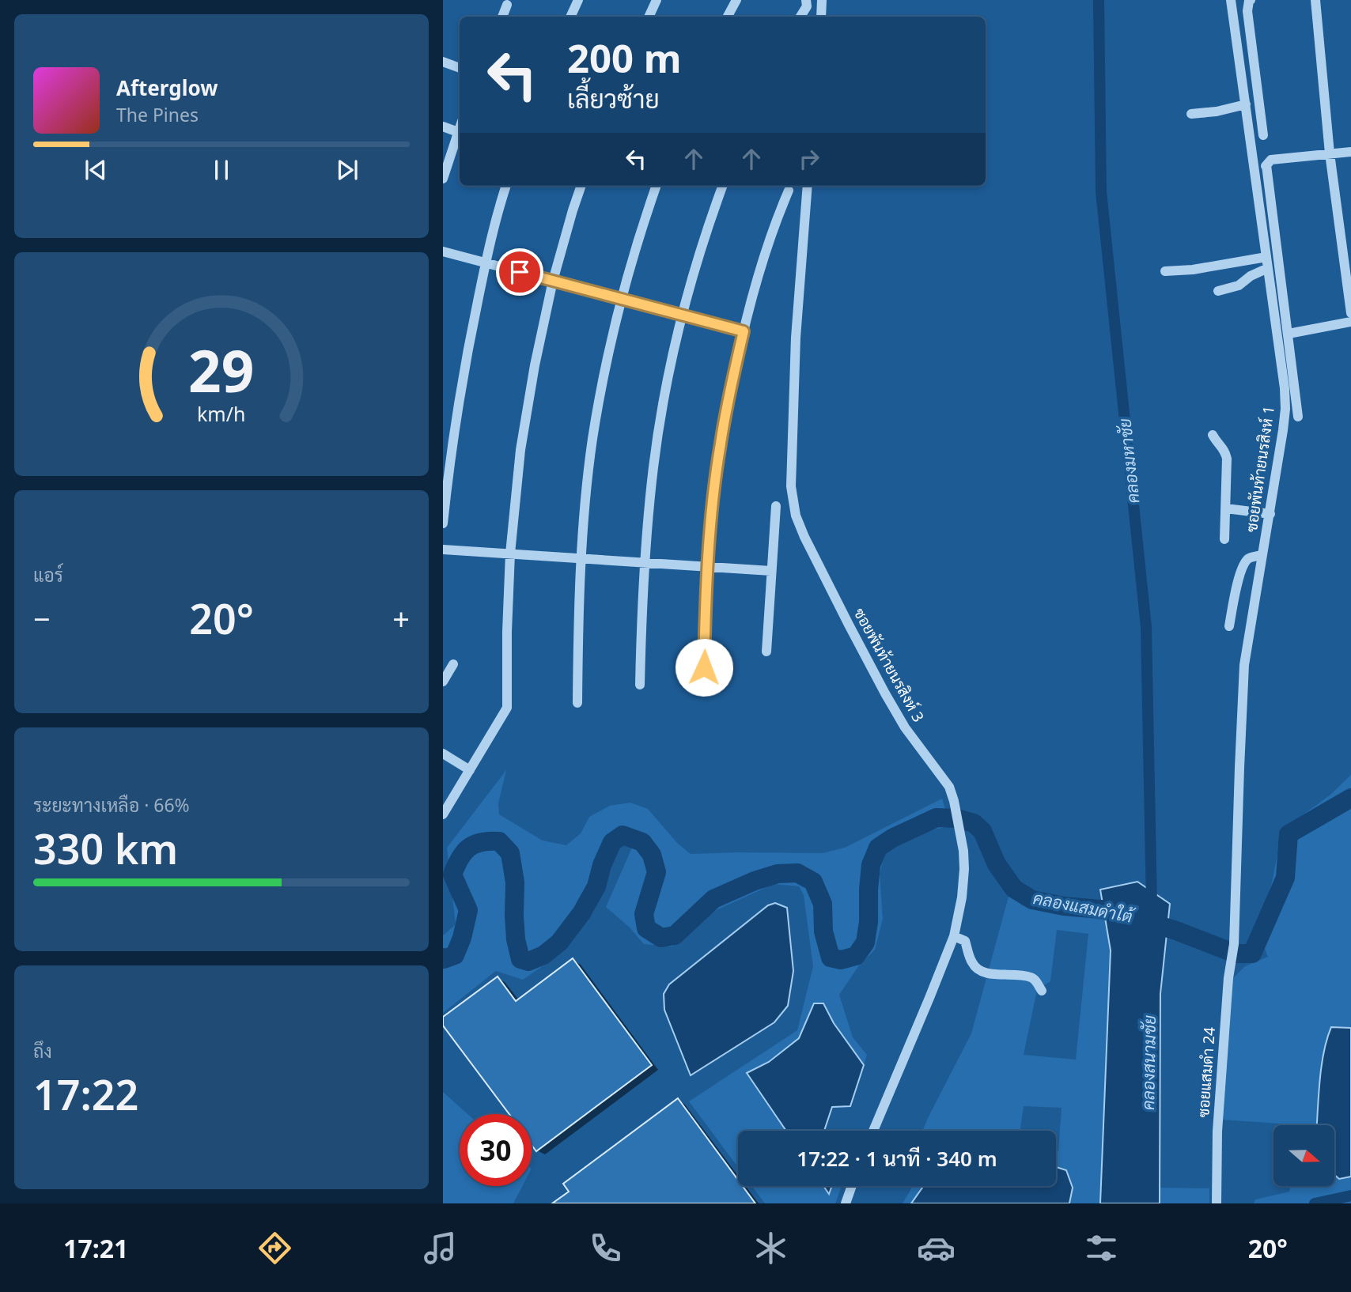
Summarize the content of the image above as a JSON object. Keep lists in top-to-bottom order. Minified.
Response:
{"streets":{"street":["ซอยพันท้ายนรสิงห์ 1","ซอยพันท้ายนรสิงห์ 3","ซอยแสมดำ 24"]},"crossings":[["ซอยพันท้ายนรสิงห์ 1","ซอยแสมดำ 24"]],"water":["คลองมหาชัย","คลองแสมดำใต้","คลองสนามชัย"],"north":"right","page":{"turn":["200 m","เลี้ยวซ้าย"],"song":["Afterglow","The Pines"],"tile":["แอร์",["ระยะทางเหลือ · 66%","330 km"],["ถึง","17:22"]],"heat":["−","20°","+"],"limit":"30","trip":"17:22 · 1 นาที · 340 m","tabs":["17:21","20°"],"gauge":["29","km/h"]}}
